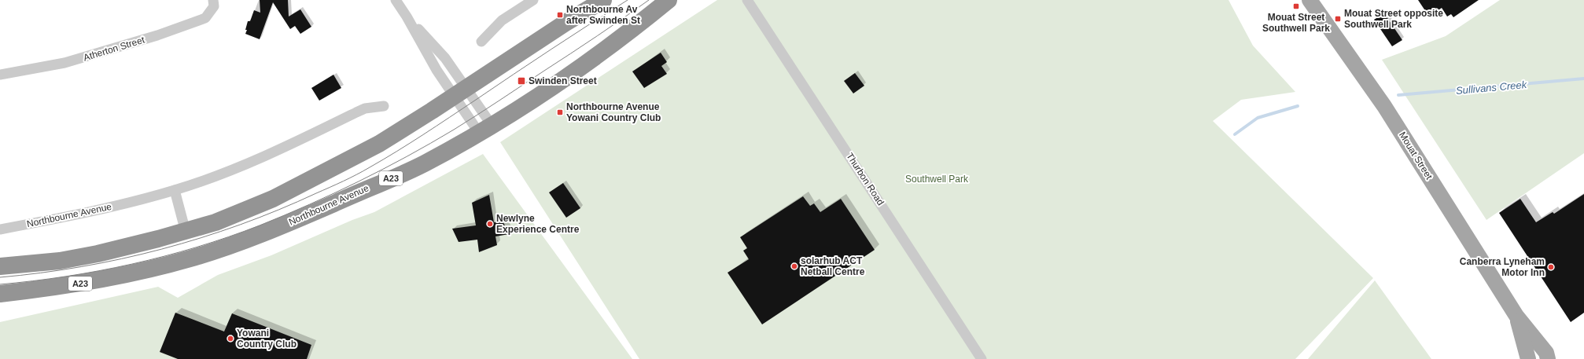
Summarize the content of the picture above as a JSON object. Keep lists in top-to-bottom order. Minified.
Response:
{"streets":{"highway":["A23","Northbourne Avenue"],"main road":["Mouat Street"],"street":["Atherton Street","Thurbon Road"]},"water":["Sullivans Creek"],"parks":["Southwell Park"],"places":{"transit":["Mouat Street Southwell Park","Northbourne Av after Swinden St","Mouat Street opposite Southwell Park","Swinden Street","Northbourne Avenue Yowani Country Club"],"other":["Newlyne Experience Centre","solarhub ACT Netball Centre","Canberra Lyneham Motor Inn","Yowani Country Club"]}}
